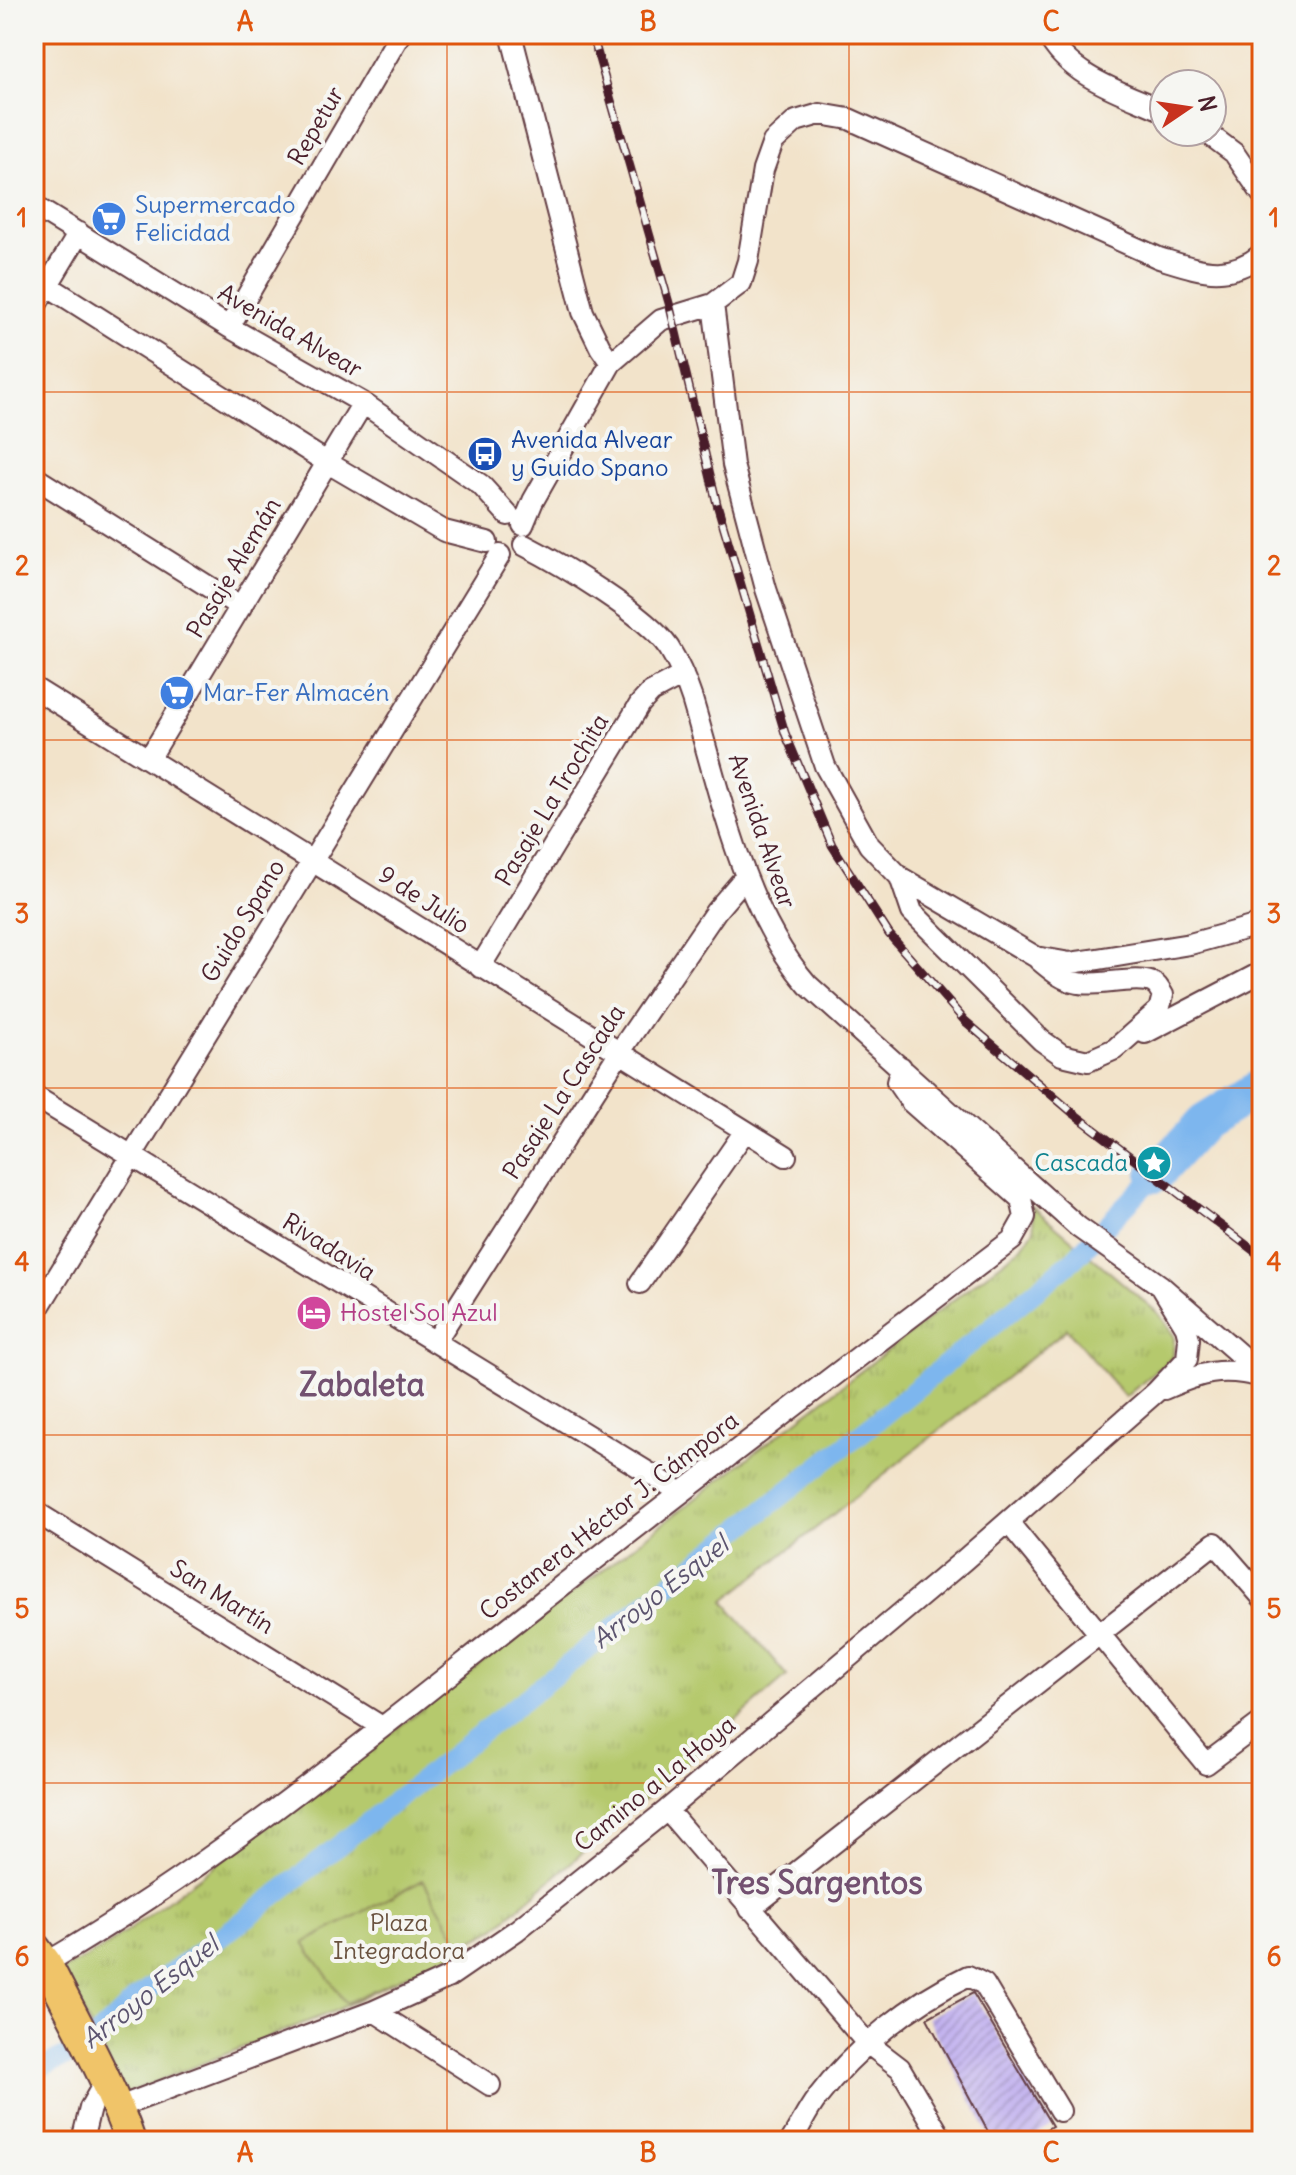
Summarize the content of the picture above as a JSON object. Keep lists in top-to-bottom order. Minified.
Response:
{"streets":{"street":["Repetur","Avenida Alvear","Pasaje Alemán","Pasaje La Trochita","9 de Julio","Guido Spano","Pasaje La Cascada","Rivadavia","Costanera Héctor J. Cámpora","San Martín","Camino a La Hoya"]},"crossings":[["Repetur","Avenida Alvear"],["Avenida Alvear","Pasaje Alemán"],["Avenida Alvear","Pasaje La Trochita"],["Avenida Alvear","Guido Spano"],["Avenida Alvear","Pasaje La Cascada"],["Avenida Alvear","Costanera Héctor J. Cámpora"],["Avenida Alvear","Camino a La Hoya"],["Pasaje Alemán","9 de Julio"],["Pasaje La Trochita","9 de Julio"],["9 de Julio","Guido Spano"],["9 de Julio","Pasaje La Cascada"],["Guido Spano","Rivadavia"],["Pasaje La Cascada","Rivadavia"],["Rivadavia","Costanera Héctor J. Cámpora"],["Costanera Héctor J. Cámpora","San Martín"]],"districts":["Zabaleta","Tres Sargentos"],"water":["Arroyo Esquel"],"parks":["Plaza Integradora"],"places":{"supermarket":["Supermercado Felicidad","Mar-Fer Almacén"],"bus stop":["Avenida Alvear y Guido Spano"],"place":["Cascada"],"hotel":["Hostel Sol Azul"]},"north":"right","grid":{"columns":["A","B","C"],"rows":["1","2","3","4","5","6"]}}
